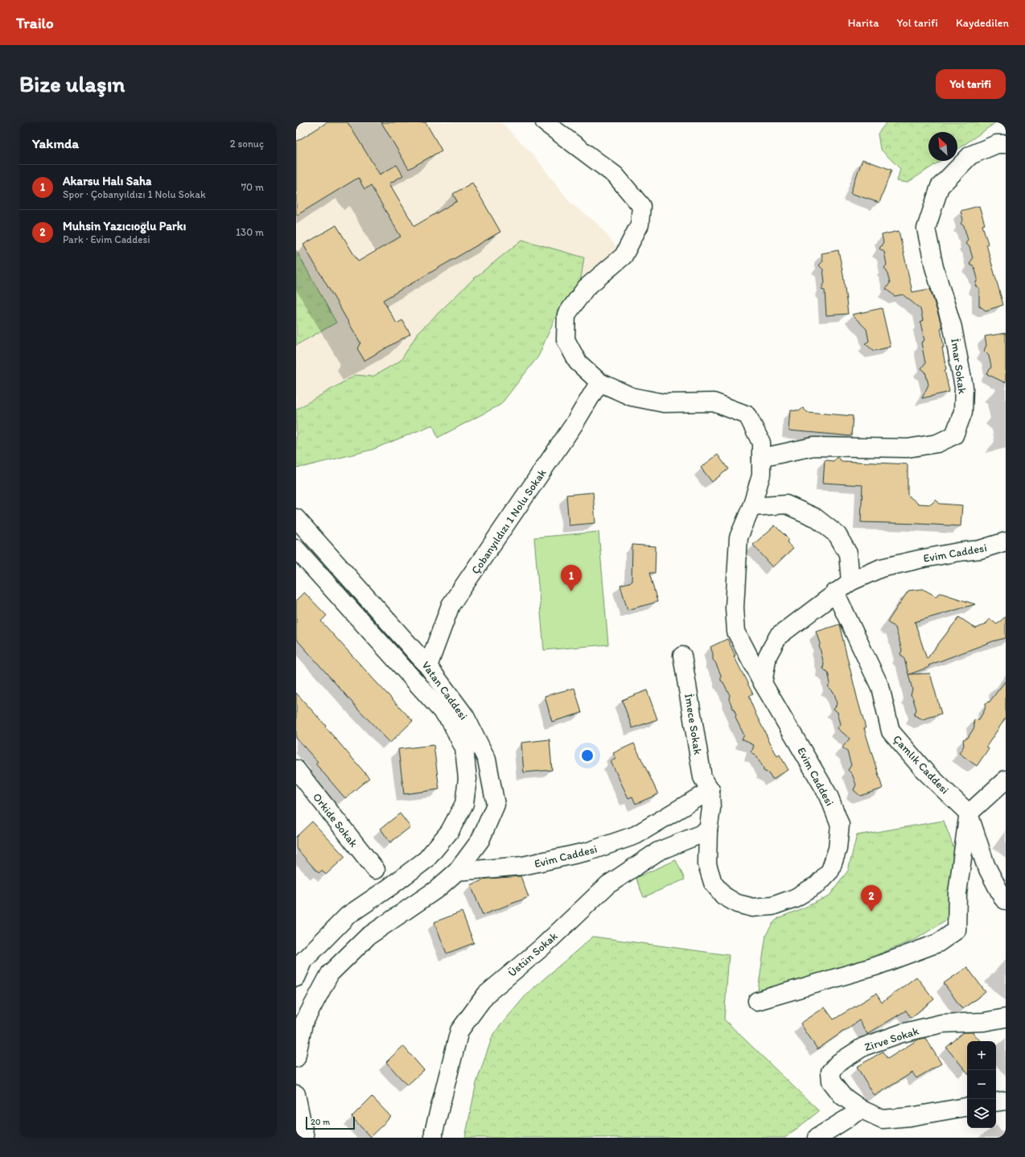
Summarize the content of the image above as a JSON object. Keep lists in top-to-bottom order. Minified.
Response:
{"streets":{"street":["İmar Sokak","Çobanyıldızı 1 Nolu Sokak","Evim Caddesi","Vatan Caddesi","İmece Sokak","Çamlık Caddesi","Orkide Sokak","Üstün Sokak","Zirve Sokak"]},"crossings":[["Çobanyıldızı 1 Nolu Sokak","Vatan Caddesi"],["Evim Caddesi","Vatan Caddesi"],["Evim Caddesi","İmece Sokak"],["Evim Caddesi","Çamlık Caddesi"],["Evim Caddesi","Üstün Sokak"]],"scale_bar":"20 m","north":"top left","page":{"header":"Trailo","nav":["Harita","Yol tarifi","Kaydedilen"],"buttons":"Yol tarifi","title":"Bize ulaşın","heading":["Yakında","2 sonuç"],"list":[{"mark":"1","name":"Akarsu Halı Saha","note":"Spor · Çobanyıldızı 1 Nolu Sokak","value":"70 m"},{"mark":"2","name":"Muhsin Yazıcıoğlu Parkı","note":"Park · Evim Caddesi","value":"130 m"}],"pins":["1","2"],"map_buttons":["+","−"],"scale":"20 m"}}
